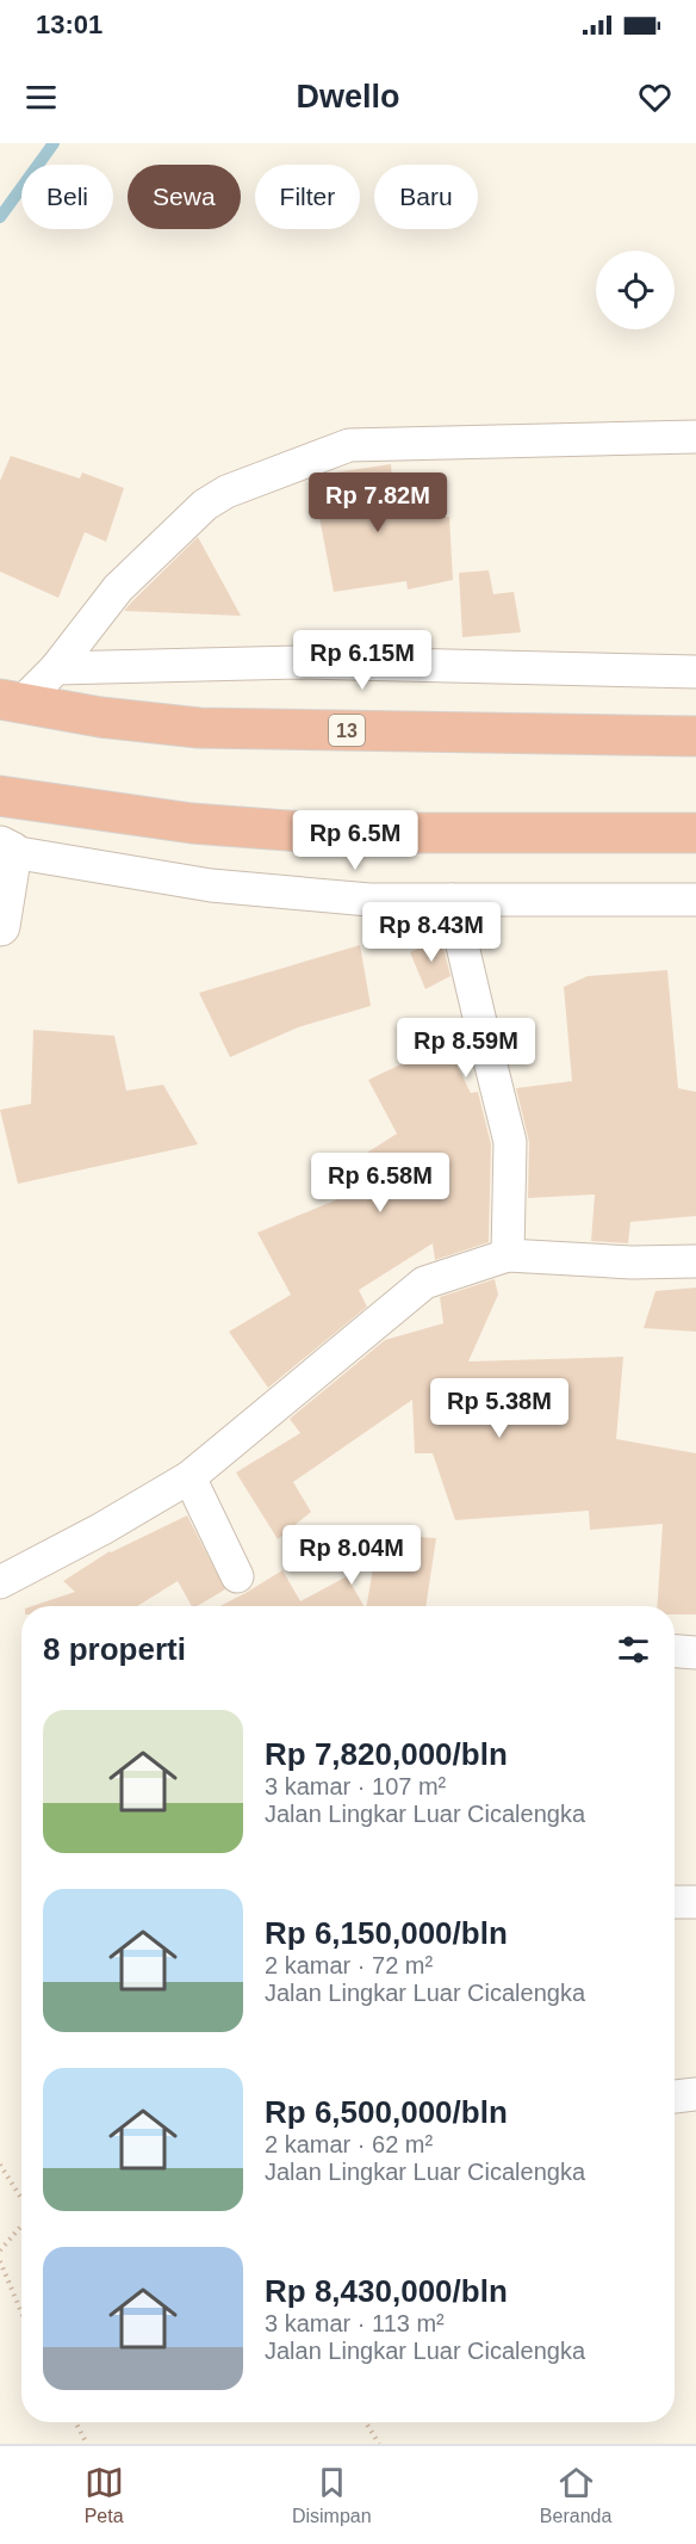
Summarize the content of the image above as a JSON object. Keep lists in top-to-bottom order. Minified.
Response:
{"streets":{"highway":["13"]},"page":{"status":"13:01","header":"Dwello","chip":["Beli","Sewa","Filter","Baru"],"price":["Rp 7.82M","Rp 6.15M","Rp 6.5M","Rp 8.43M","Rp 8.59M","Rp 6.58M","Rp 5.38M","Rp 8.04M"],"heading":"8 properti","list":[{"name":"Rp 7,820,000/bln","note":"3 kamar · 107 m² · Jalan Lingkar Luar Cicalengka"},{"name":"Rp 6,150,000/bln","note":"2 kamar · 72 m² · Jalan Lingkar Luar Cicalengka"},{"name":"Rp 6,500,000/bln","note":"2 kamar · 62 m² · Jalan Lingkar Luar Cicalengka"},{"name":"Rp 8,430,000/bln","note":"3 kamar · 113 m² · Jalan Lingkar Luar Cicalengka"}],"tabs":["Peta","Disimpan","Beranda"]}}
